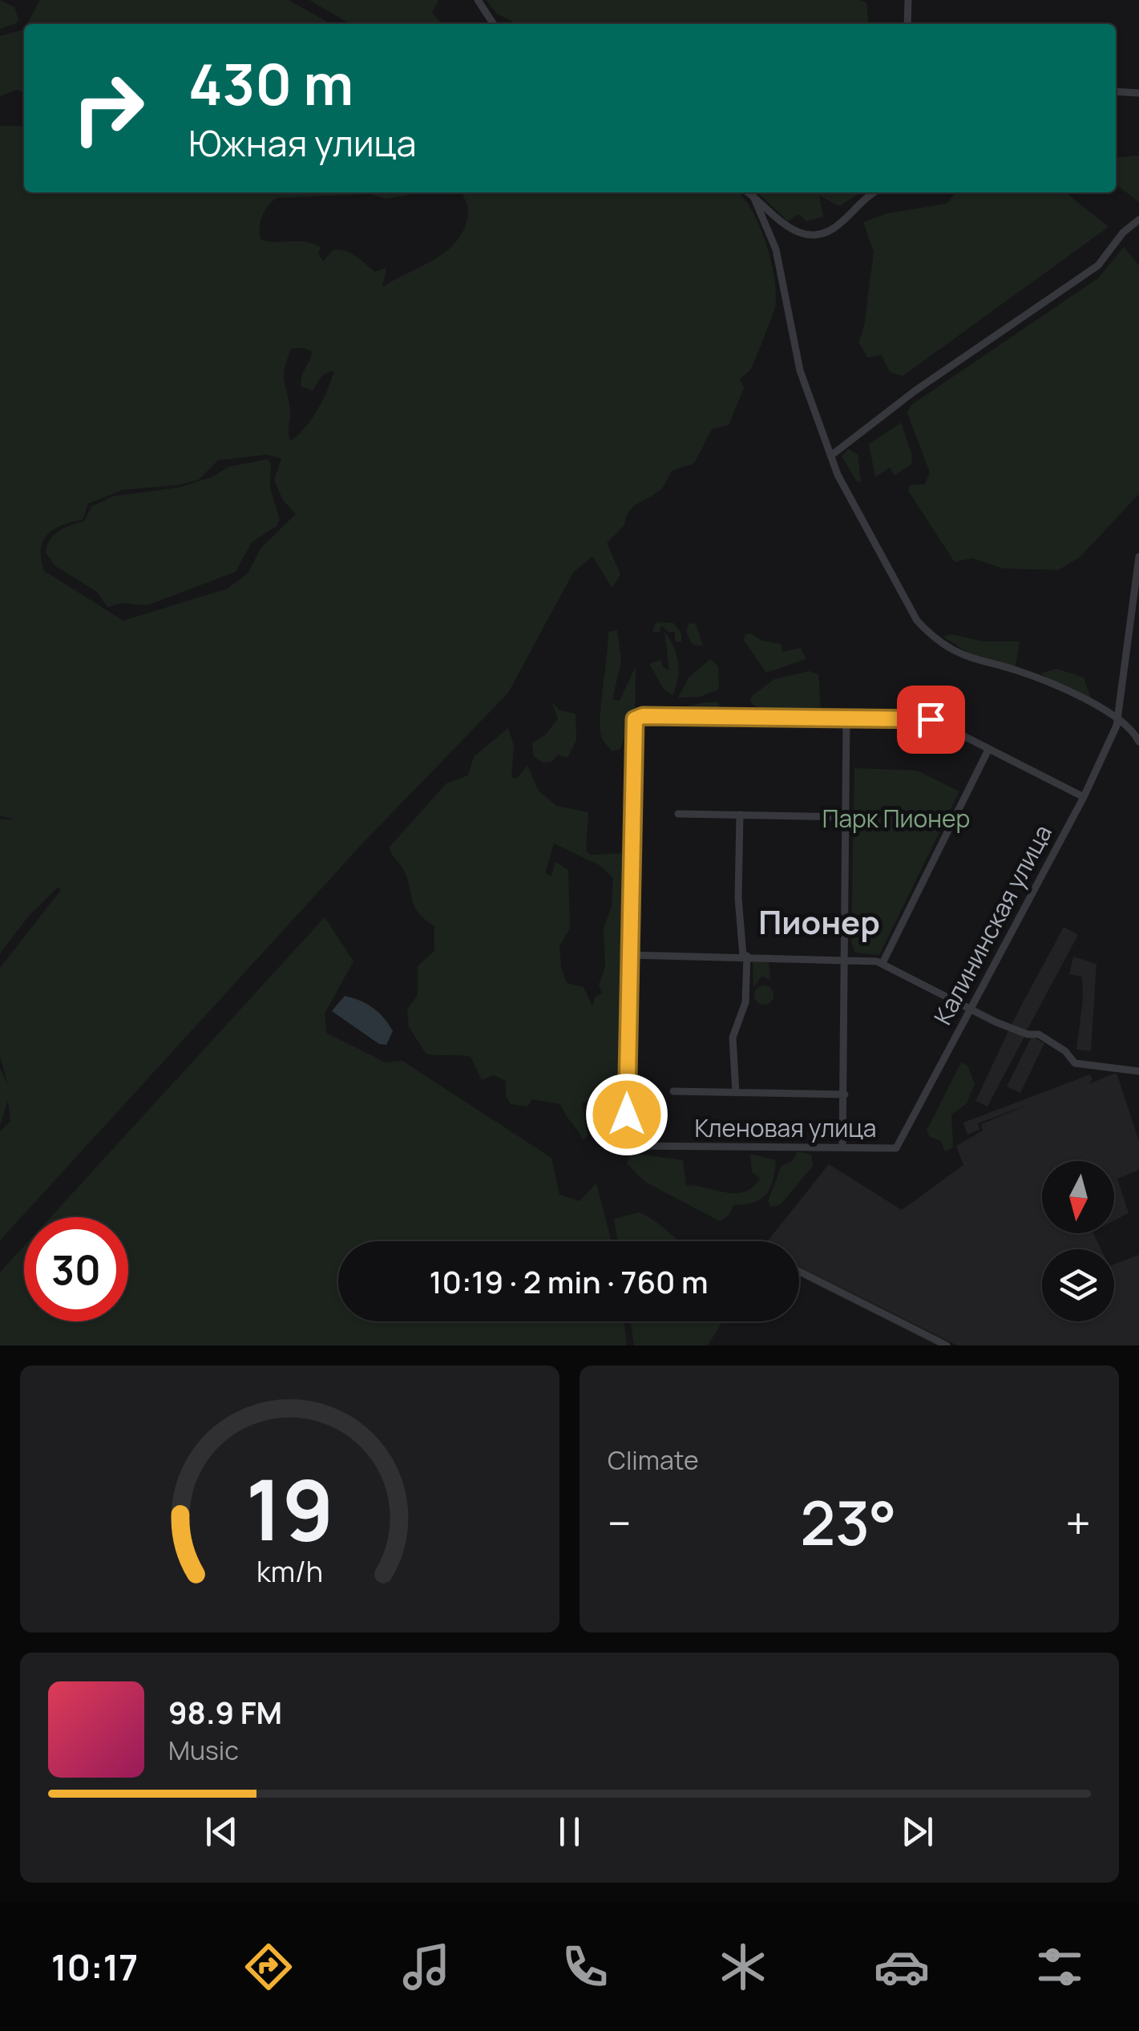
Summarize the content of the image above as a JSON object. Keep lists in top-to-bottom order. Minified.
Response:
{"streets":{"street":["Калининская улица","Кленовая улица"]},"crossings":[["Калининская улица","Кленовая улица"]],"districts":["Пионер"],"parks":["Парк Пионер"],"north":"bottom","page":{"turn":["430 m","Южная улица"],"limit":"30","trip":"10:19 · 2 min · 760 m","tile":"Climate","heat":["−","23°","+"],"song":["98.9 FM","Music"],"tabs":"10:17","gauge":["19","km/h"]}}
